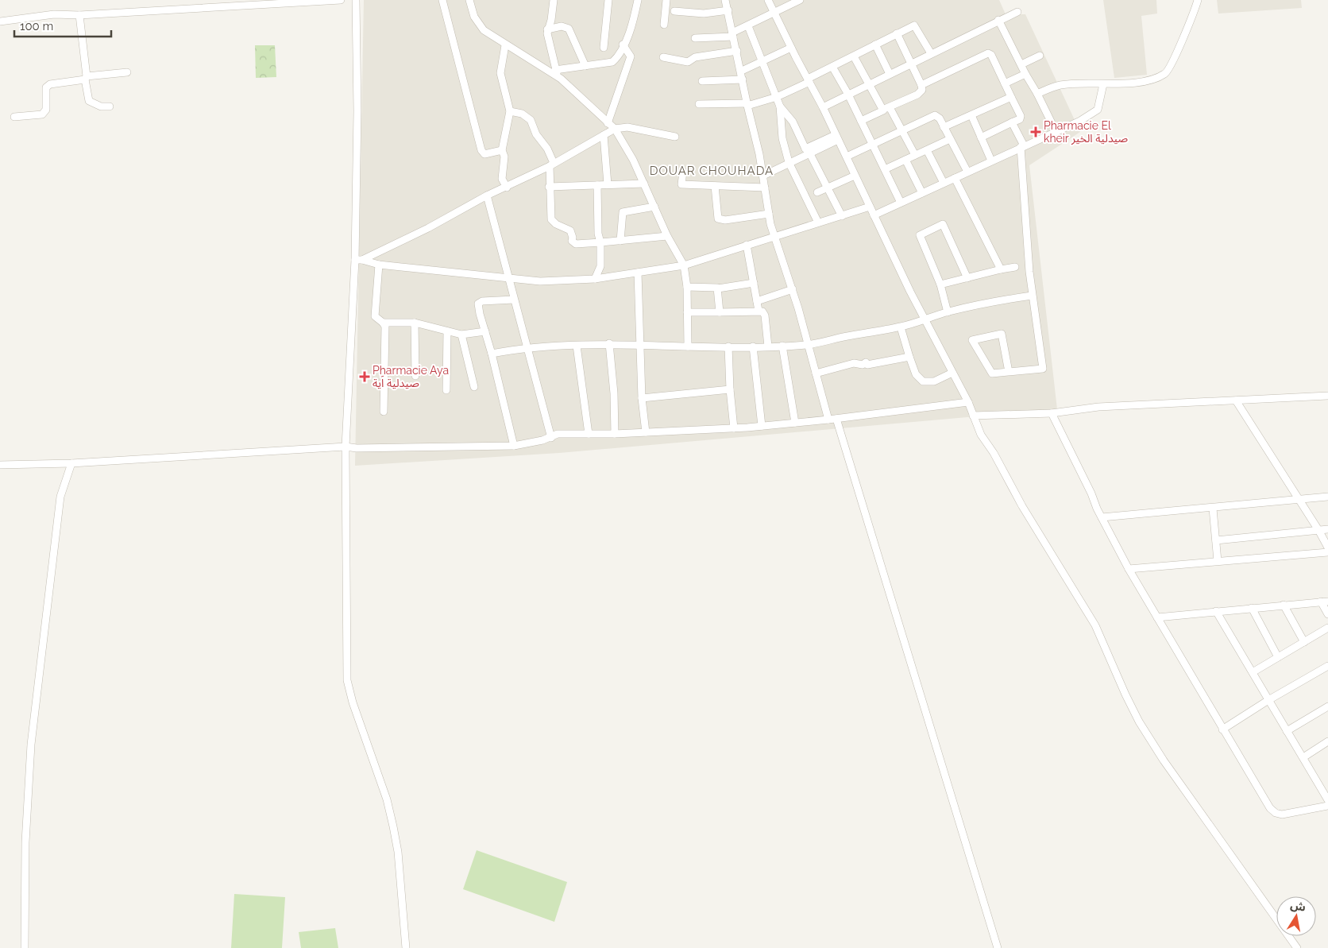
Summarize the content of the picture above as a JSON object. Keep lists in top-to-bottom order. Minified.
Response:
{"districts":["DOUAR CHOUHADA"],"places":{"health":["Pharmacie El kheir صيدلية الخير","Pharmacie Aya صيدلية اَية"]},"scale_bar":"100 m","north":"top"}
